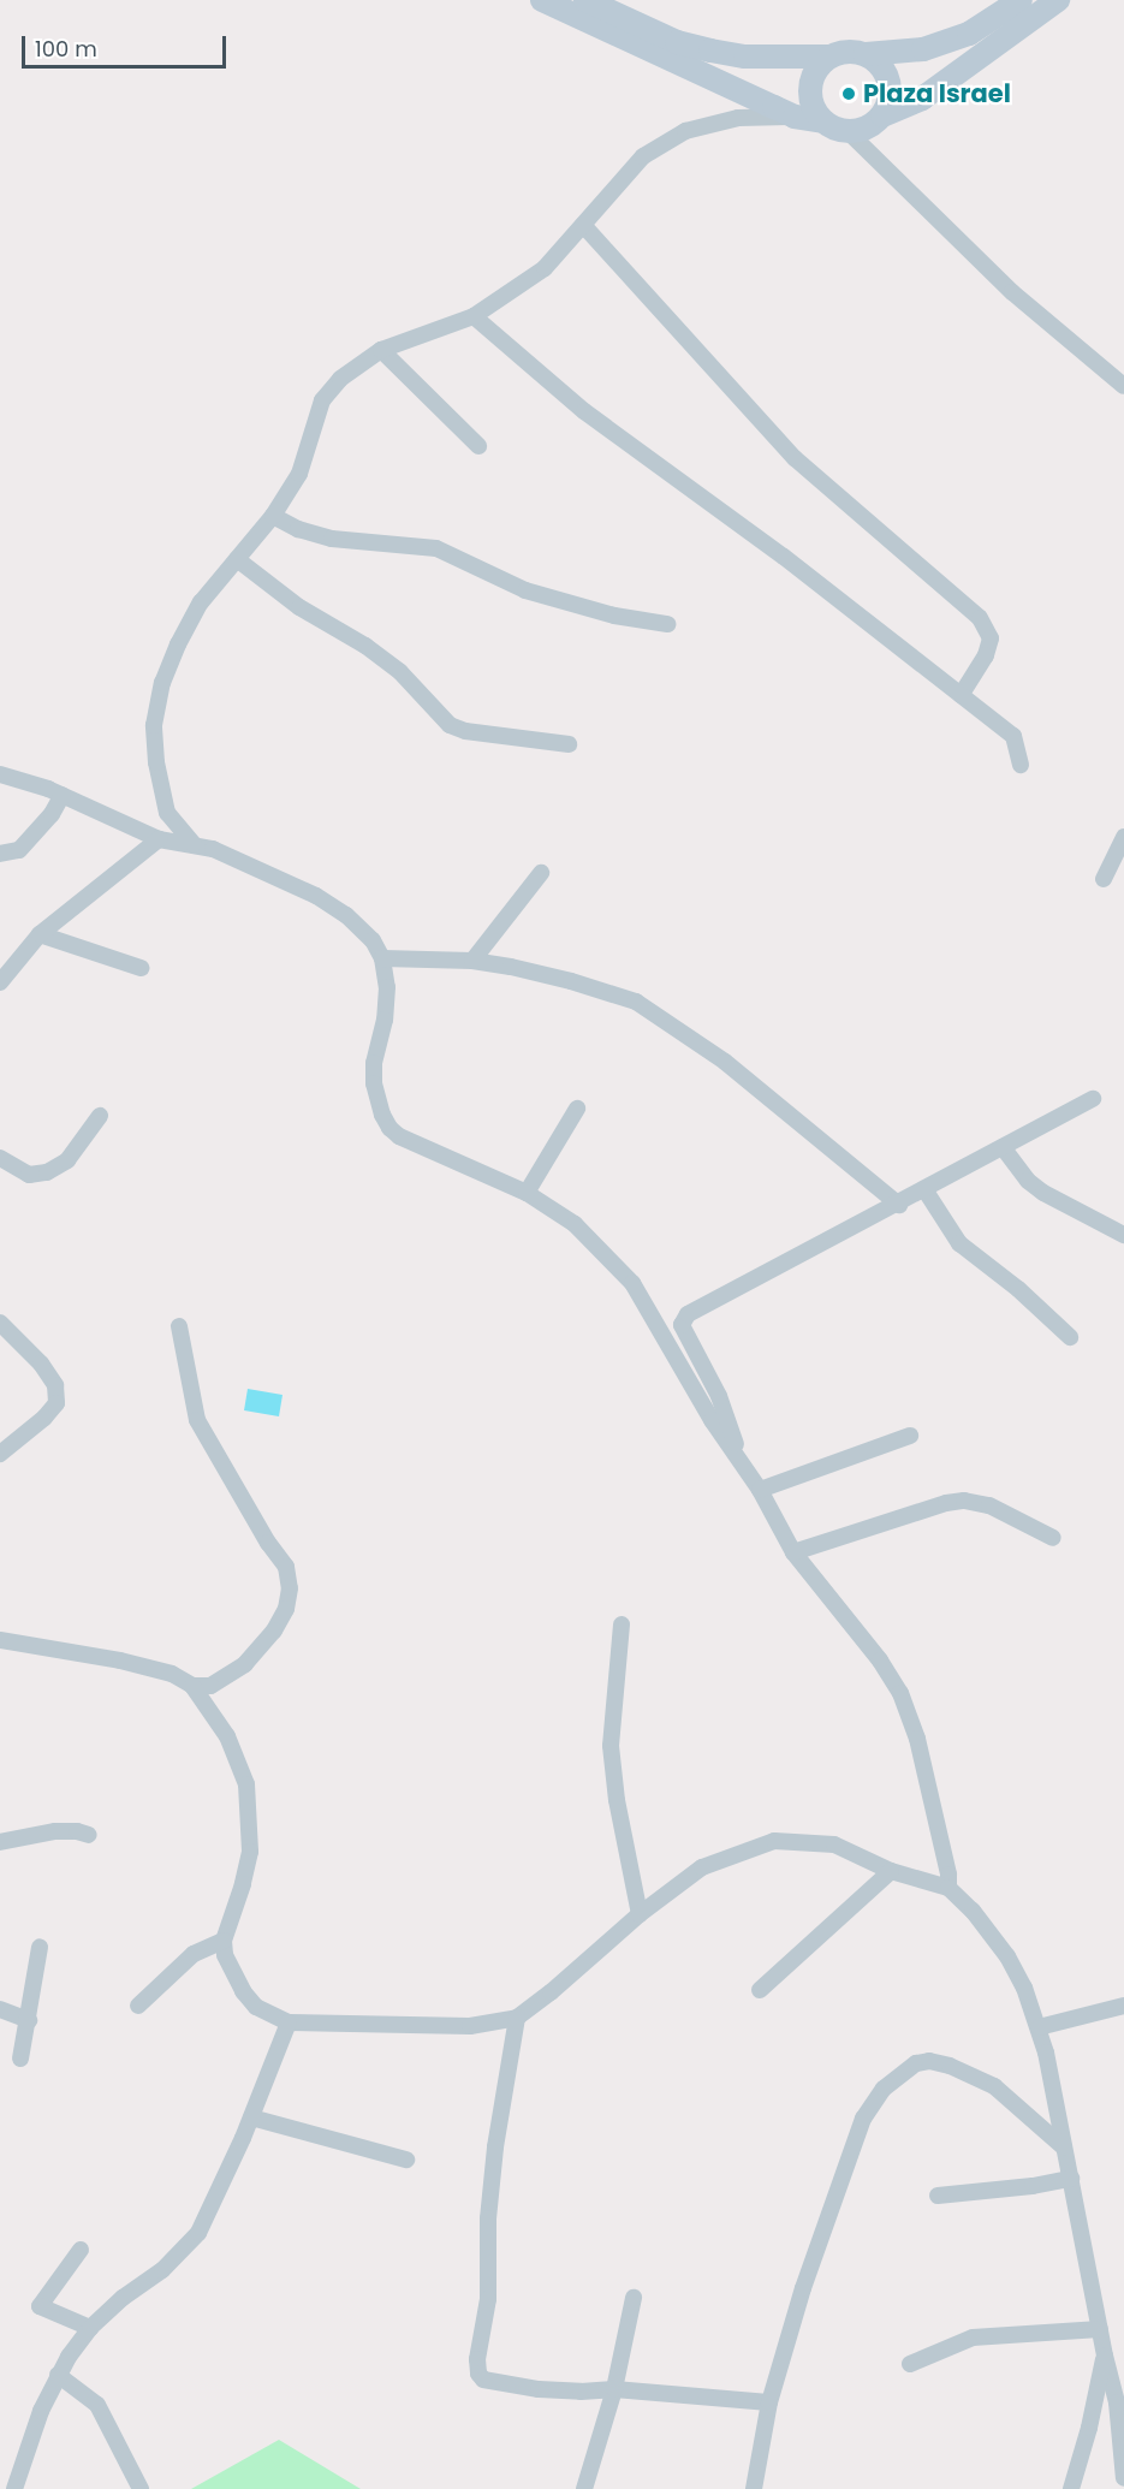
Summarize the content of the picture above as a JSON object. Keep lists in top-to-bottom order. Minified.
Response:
{"places":["Plaza Israel"],"scale_bar":"100 m"}
